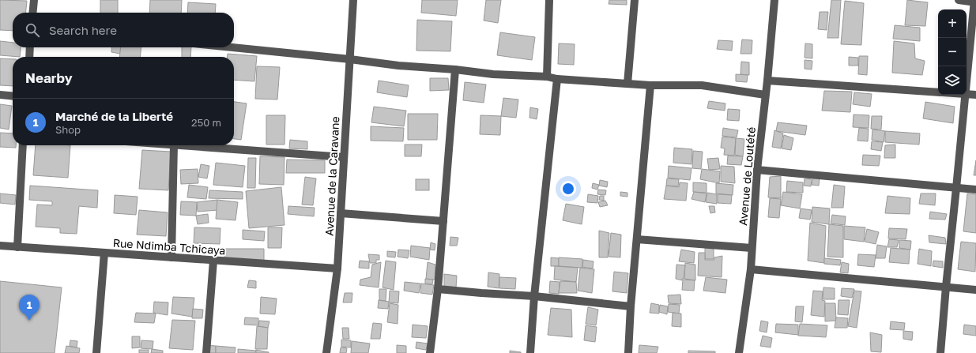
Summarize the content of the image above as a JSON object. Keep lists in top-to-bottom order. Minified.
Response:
{"streets":{"street":["Avenue de la Caravane","Avenue de Loutété","Rue Ndimba Tchicaya"]},"crossings":[["Avenue de la Caravane","Rue Ndimba Tchicaya"]],"page":{"map_buttons":["+","−"],"search":"Search here","heading":"Nearby","list":[{"mark":"1","name":"Marché de la Liberté","note":"Shop","value":"250 m"}],"pins":"1"}}
